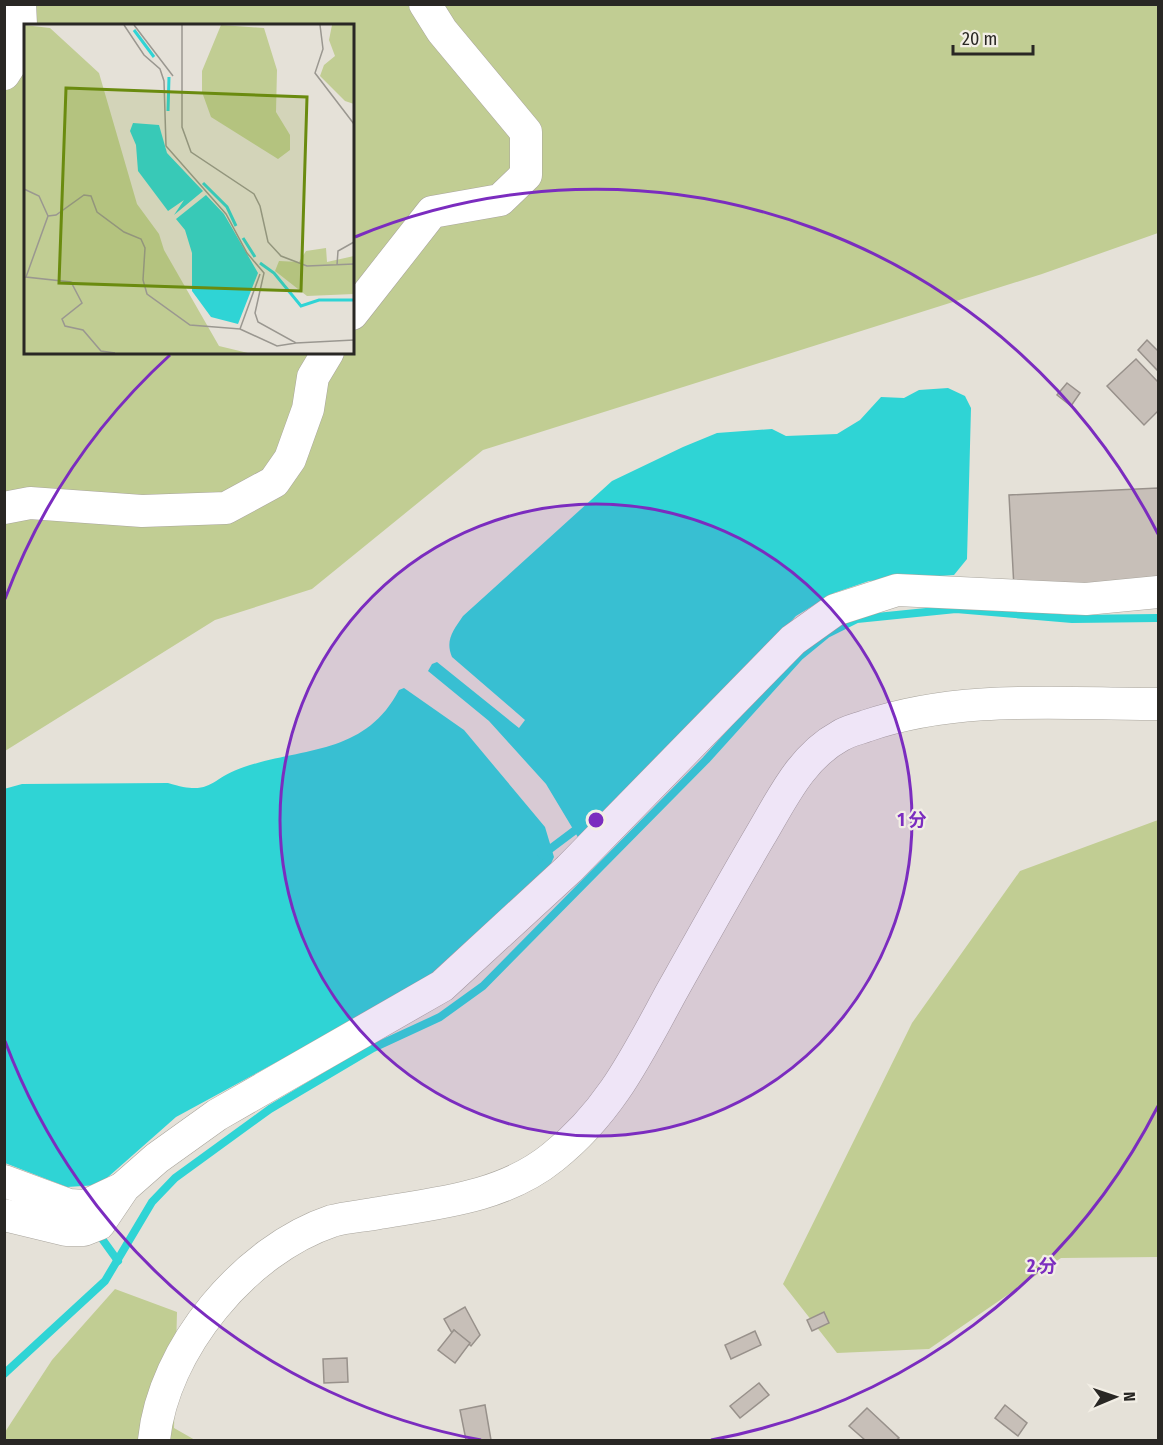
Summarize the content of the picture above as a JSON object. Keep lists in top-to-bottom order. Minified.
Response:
{"scale_bar":"20 m","north":"right","rings":["1 分","2 分"]}
